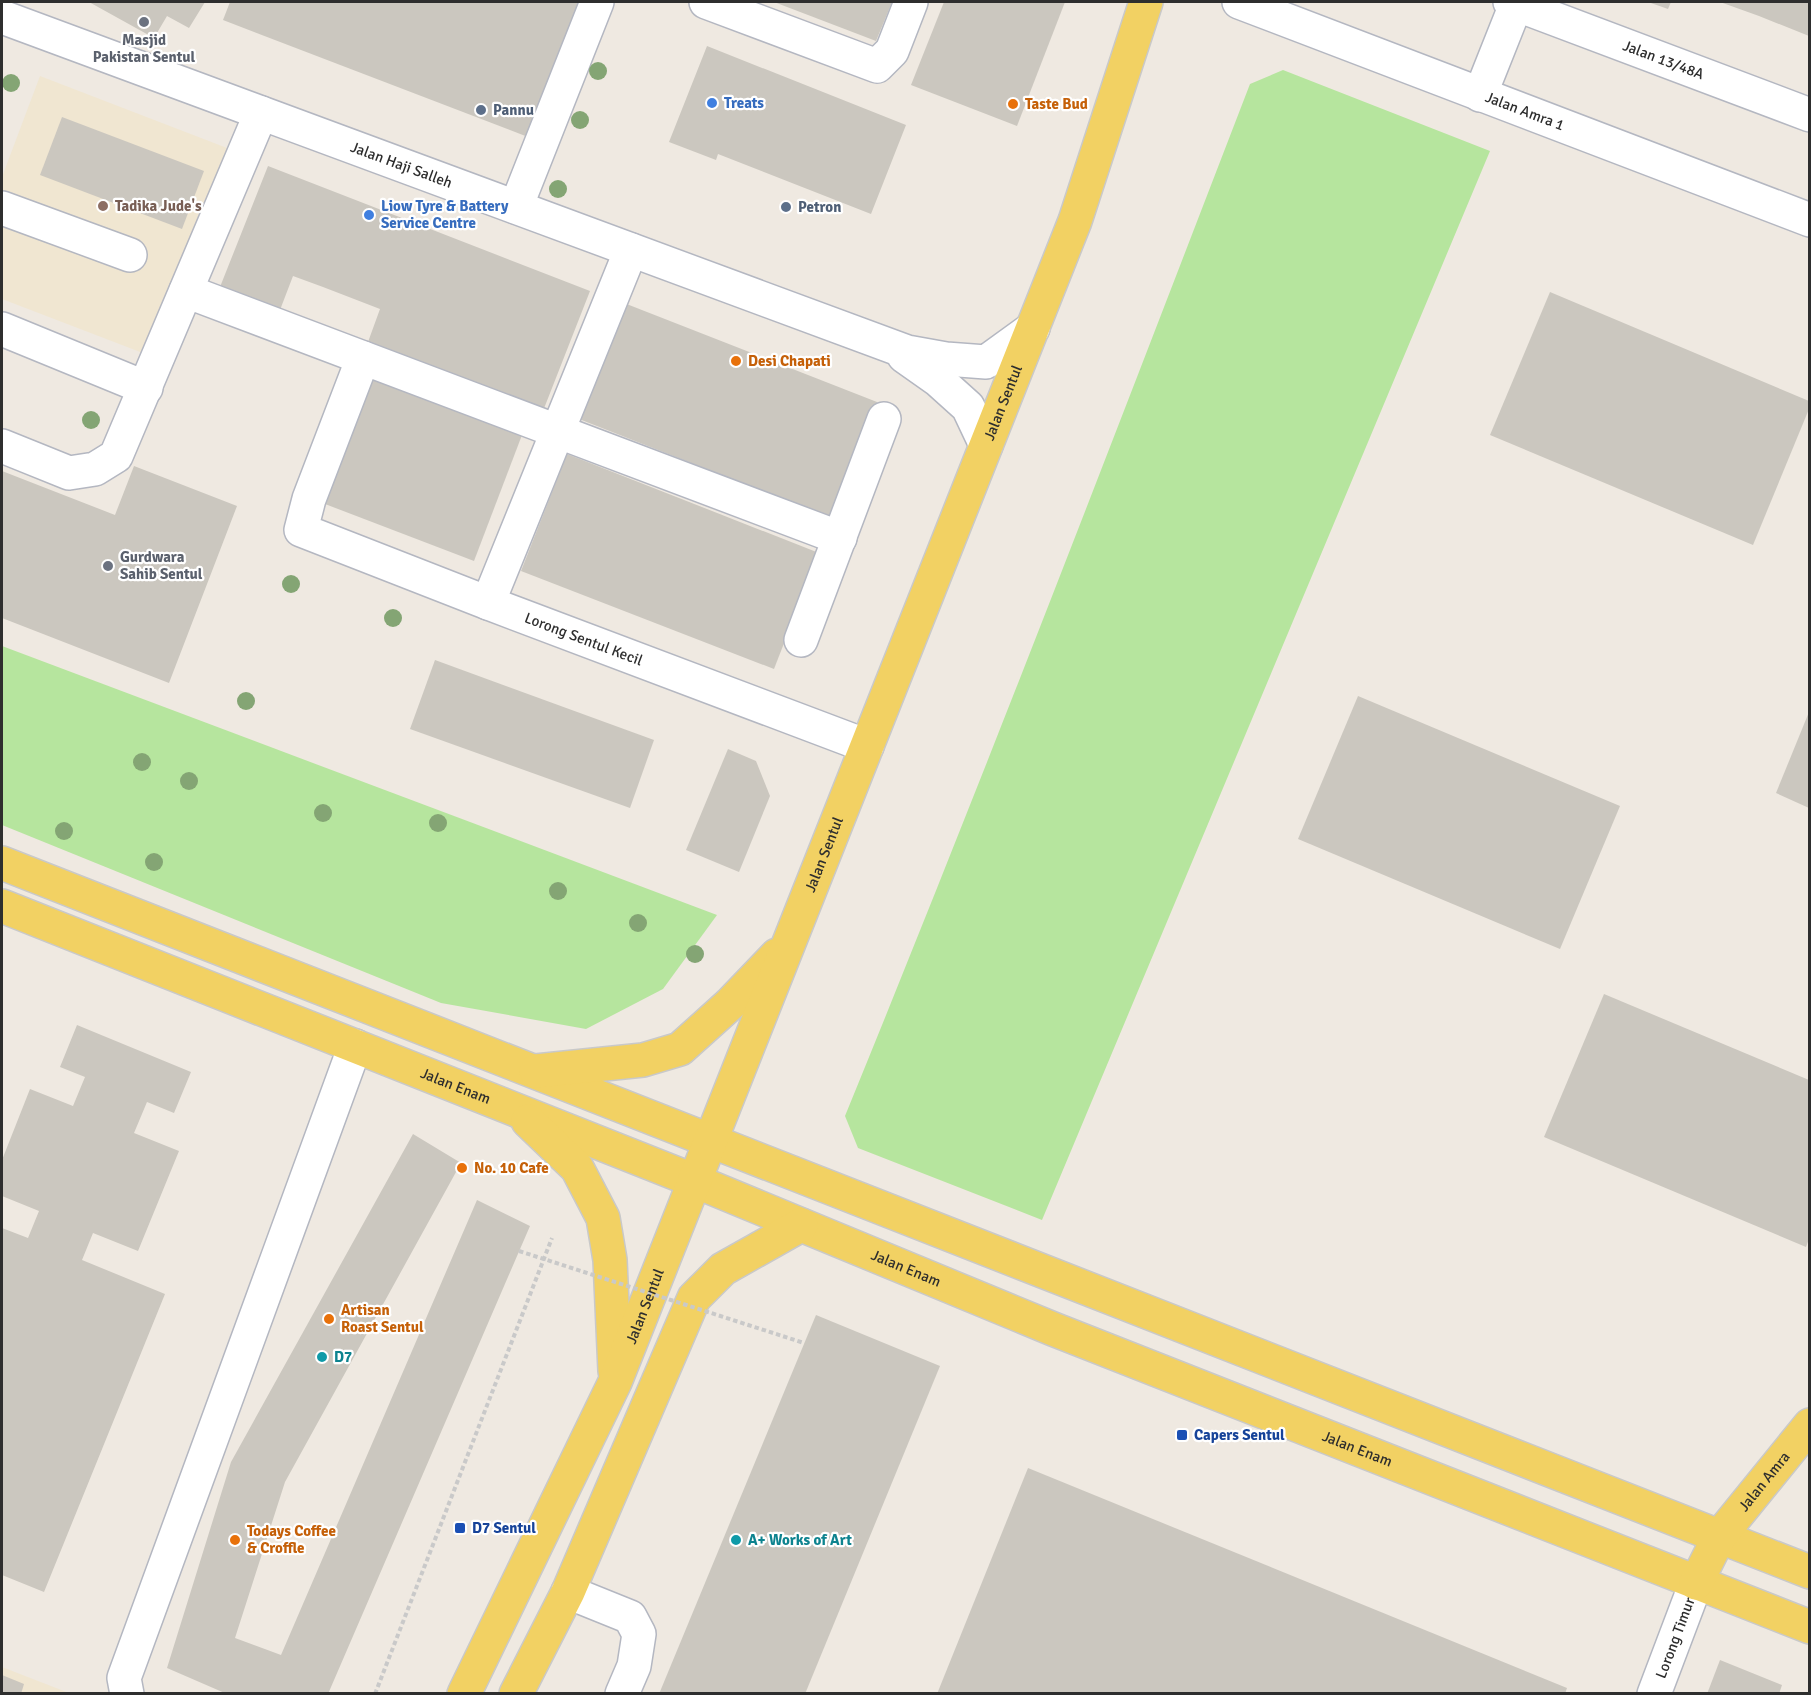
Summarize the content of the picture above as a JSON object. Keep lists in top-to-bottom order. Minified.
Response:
{"streets":{"main road":["Jalan Sentul","Jalan Enam","Jalan Amra"],"street":["Jalan 13/48A","Jalan Amra 1","Jalan Haji Salleh","Lorong Sentul Kecil","Lorong Timur"]},"crossings":[["Jalan Haji Salleh","Jalan Sentul"],["Jalan Sentul","Lorong Sentul Kecil"],["Jalan Sentul","Jalan Enam"],["Jalan Enam","Jalan Amra"],["Jalan Enam","Lorong Timur"],["Jalan Amra","Lorong Timur"]],"places":{"other":["Masjid Pakistan Sentul","Treats","Taste Bud","Pannu","Tadika Jude's","Petron","Liow Tyre & Battery Service Centre","Desi Chapati","Gurdwara Sahib Sentul","No. 10 Cafe","Artisan Roast Sentul","D7","Todays Coffee & Croffle","A+ Works of Art"],"transit":["Capers Sentul","D7 Sentul"]}}
